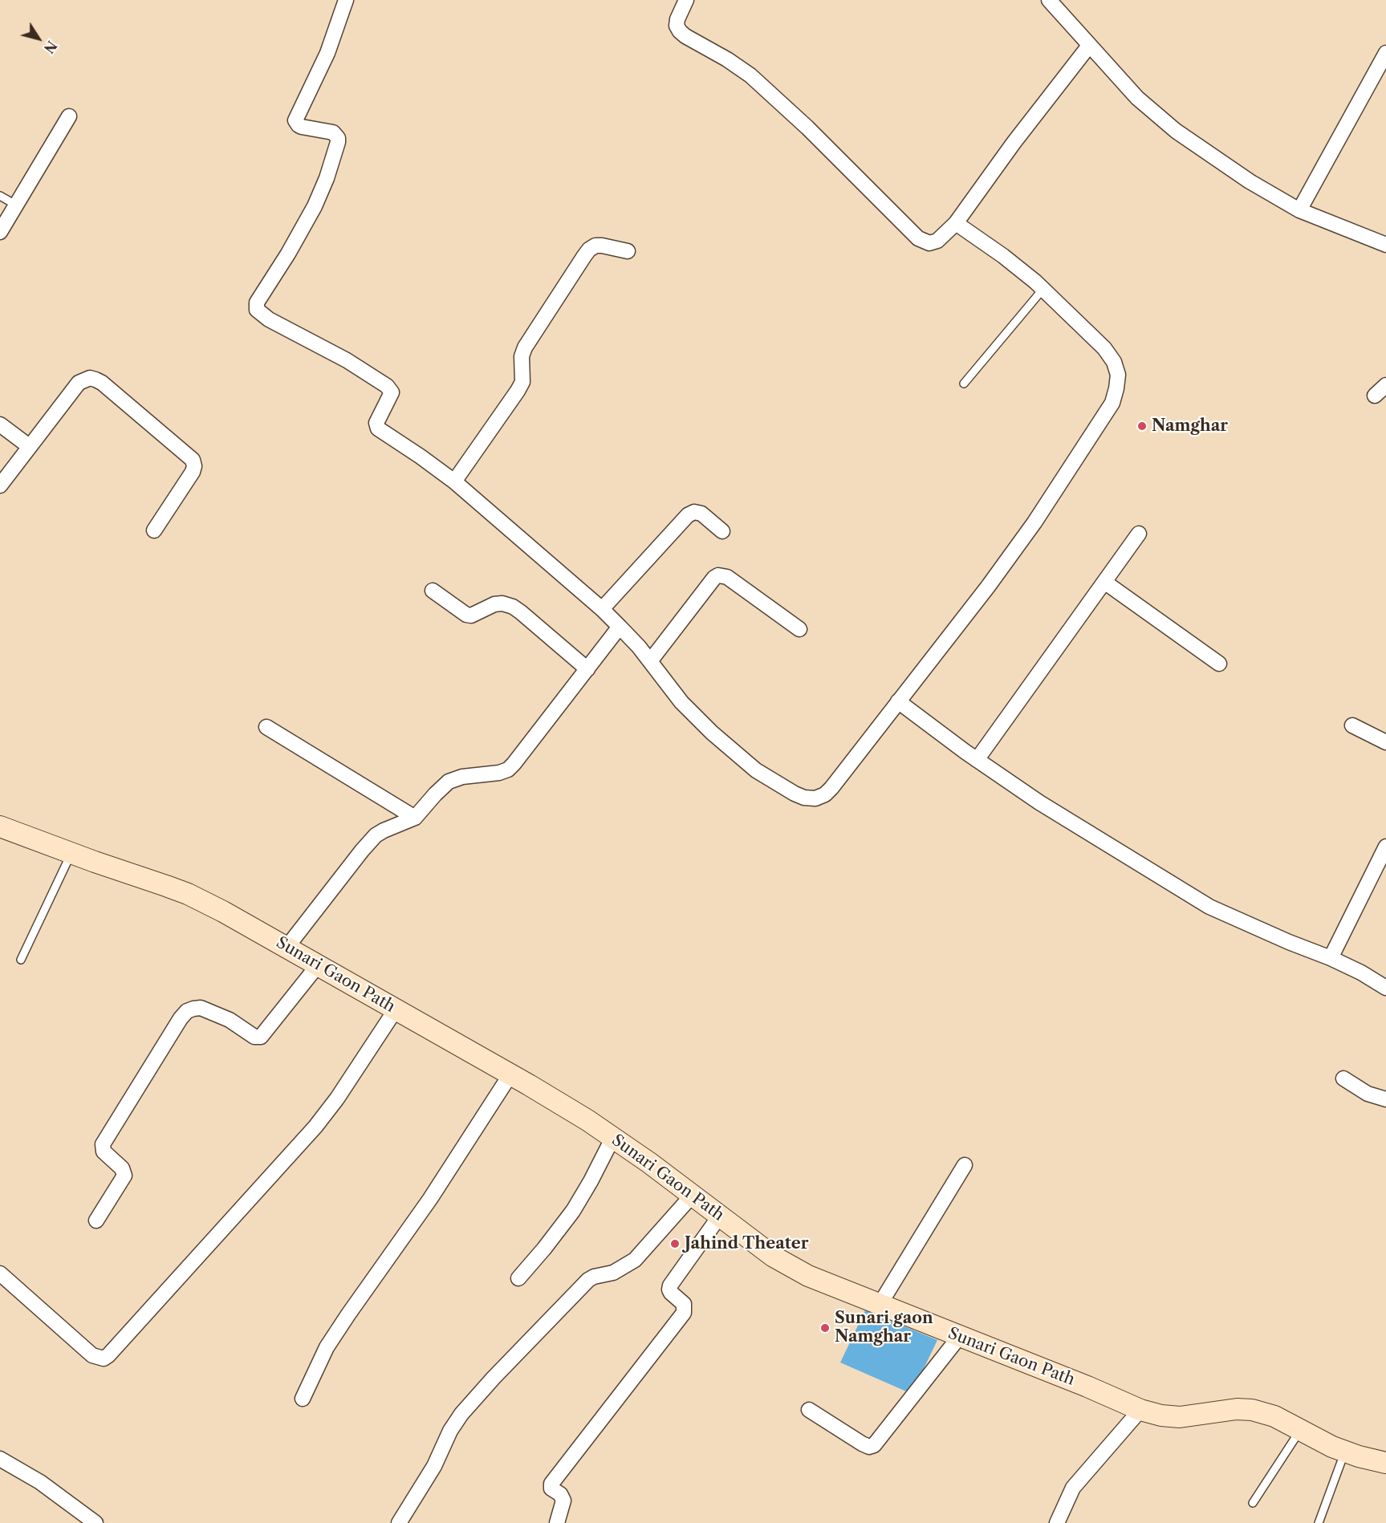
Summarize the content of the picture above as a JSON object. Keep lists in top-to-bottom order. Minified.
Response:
{"streets":{"street":["Sunari Gaon Path"]},"places":["Namghar","Jahind Theater","Sunari gaon Namghar"],"north":"bottom right"}
